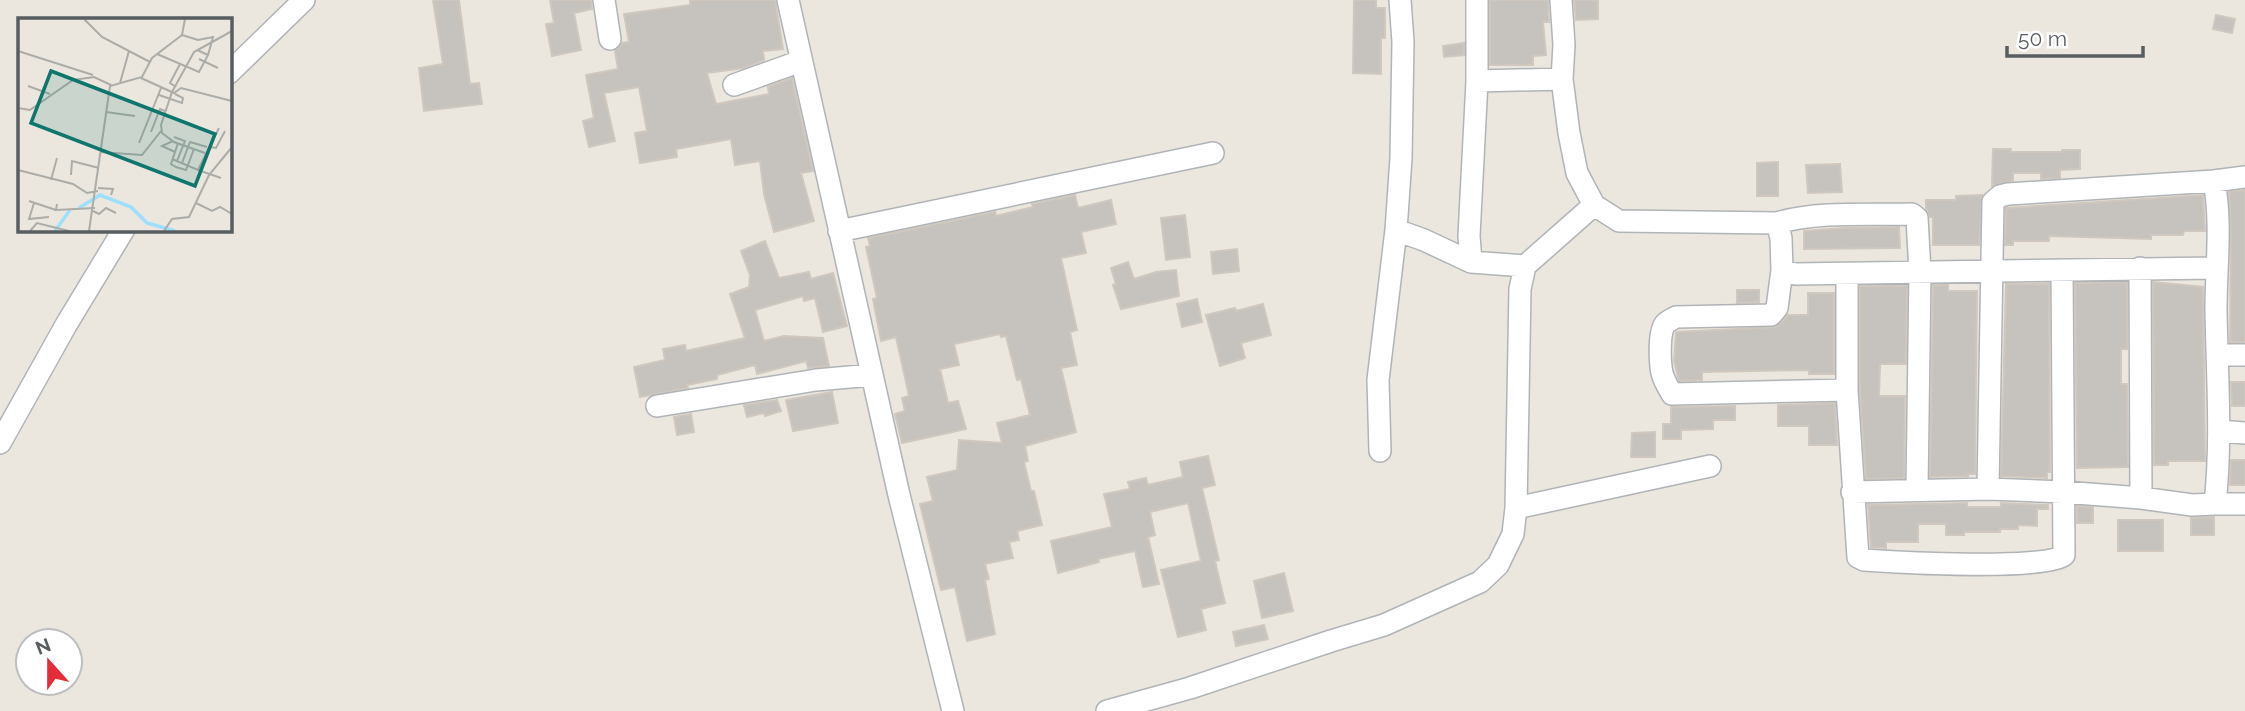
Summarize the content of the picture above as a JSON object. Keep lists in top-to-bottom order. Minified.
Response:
{"scale_bar":"50 m","north":"top"}
